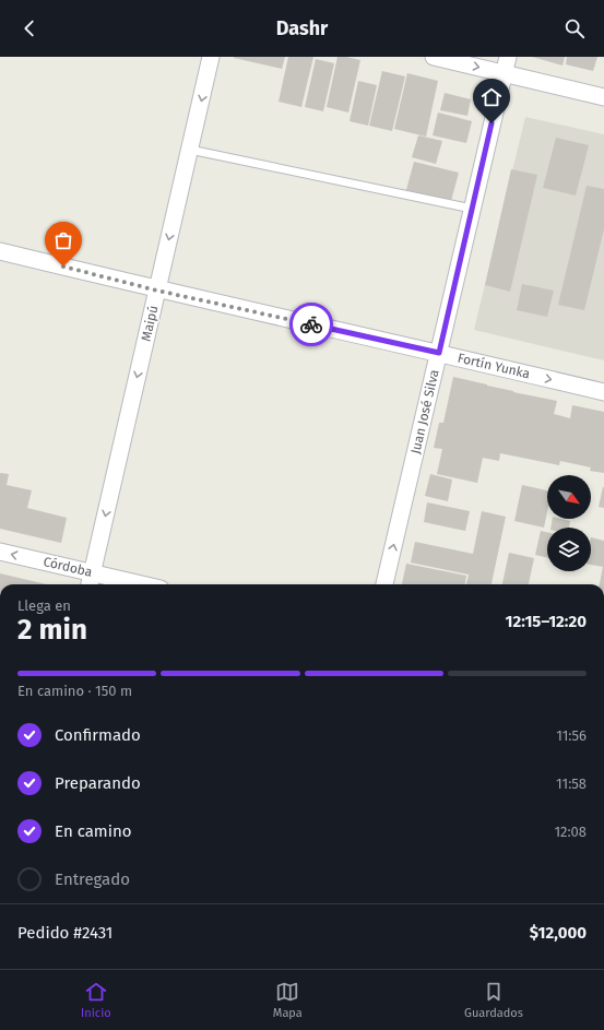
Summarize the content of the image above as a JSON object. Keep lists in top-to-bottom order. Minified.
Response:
{"streets":{"street":["Maipú","Fortín Yunka","Juan José Silva","Córdoba"]},"crossings":[["Maipú","Fortín Yunka"],["Maipú","Córdoba"],["Fortín Yunka","Juan José Silva"]],"one_way":["Maipú","Juan José Silva","Córdoba"],"north":"bottom right","page":{"header":"Dashr","heading":["2 min","Llega en","12:15–12:20"],"panel":["Pedido #2431","$12,000"],"bar":"En camino · 150 m","list":[["Confirmado","11:56"],["Preparando","11:58"],["En camino","12:08"],"Entregado"],"tabs":["Inicio","Mapa","Guardados"]}}
